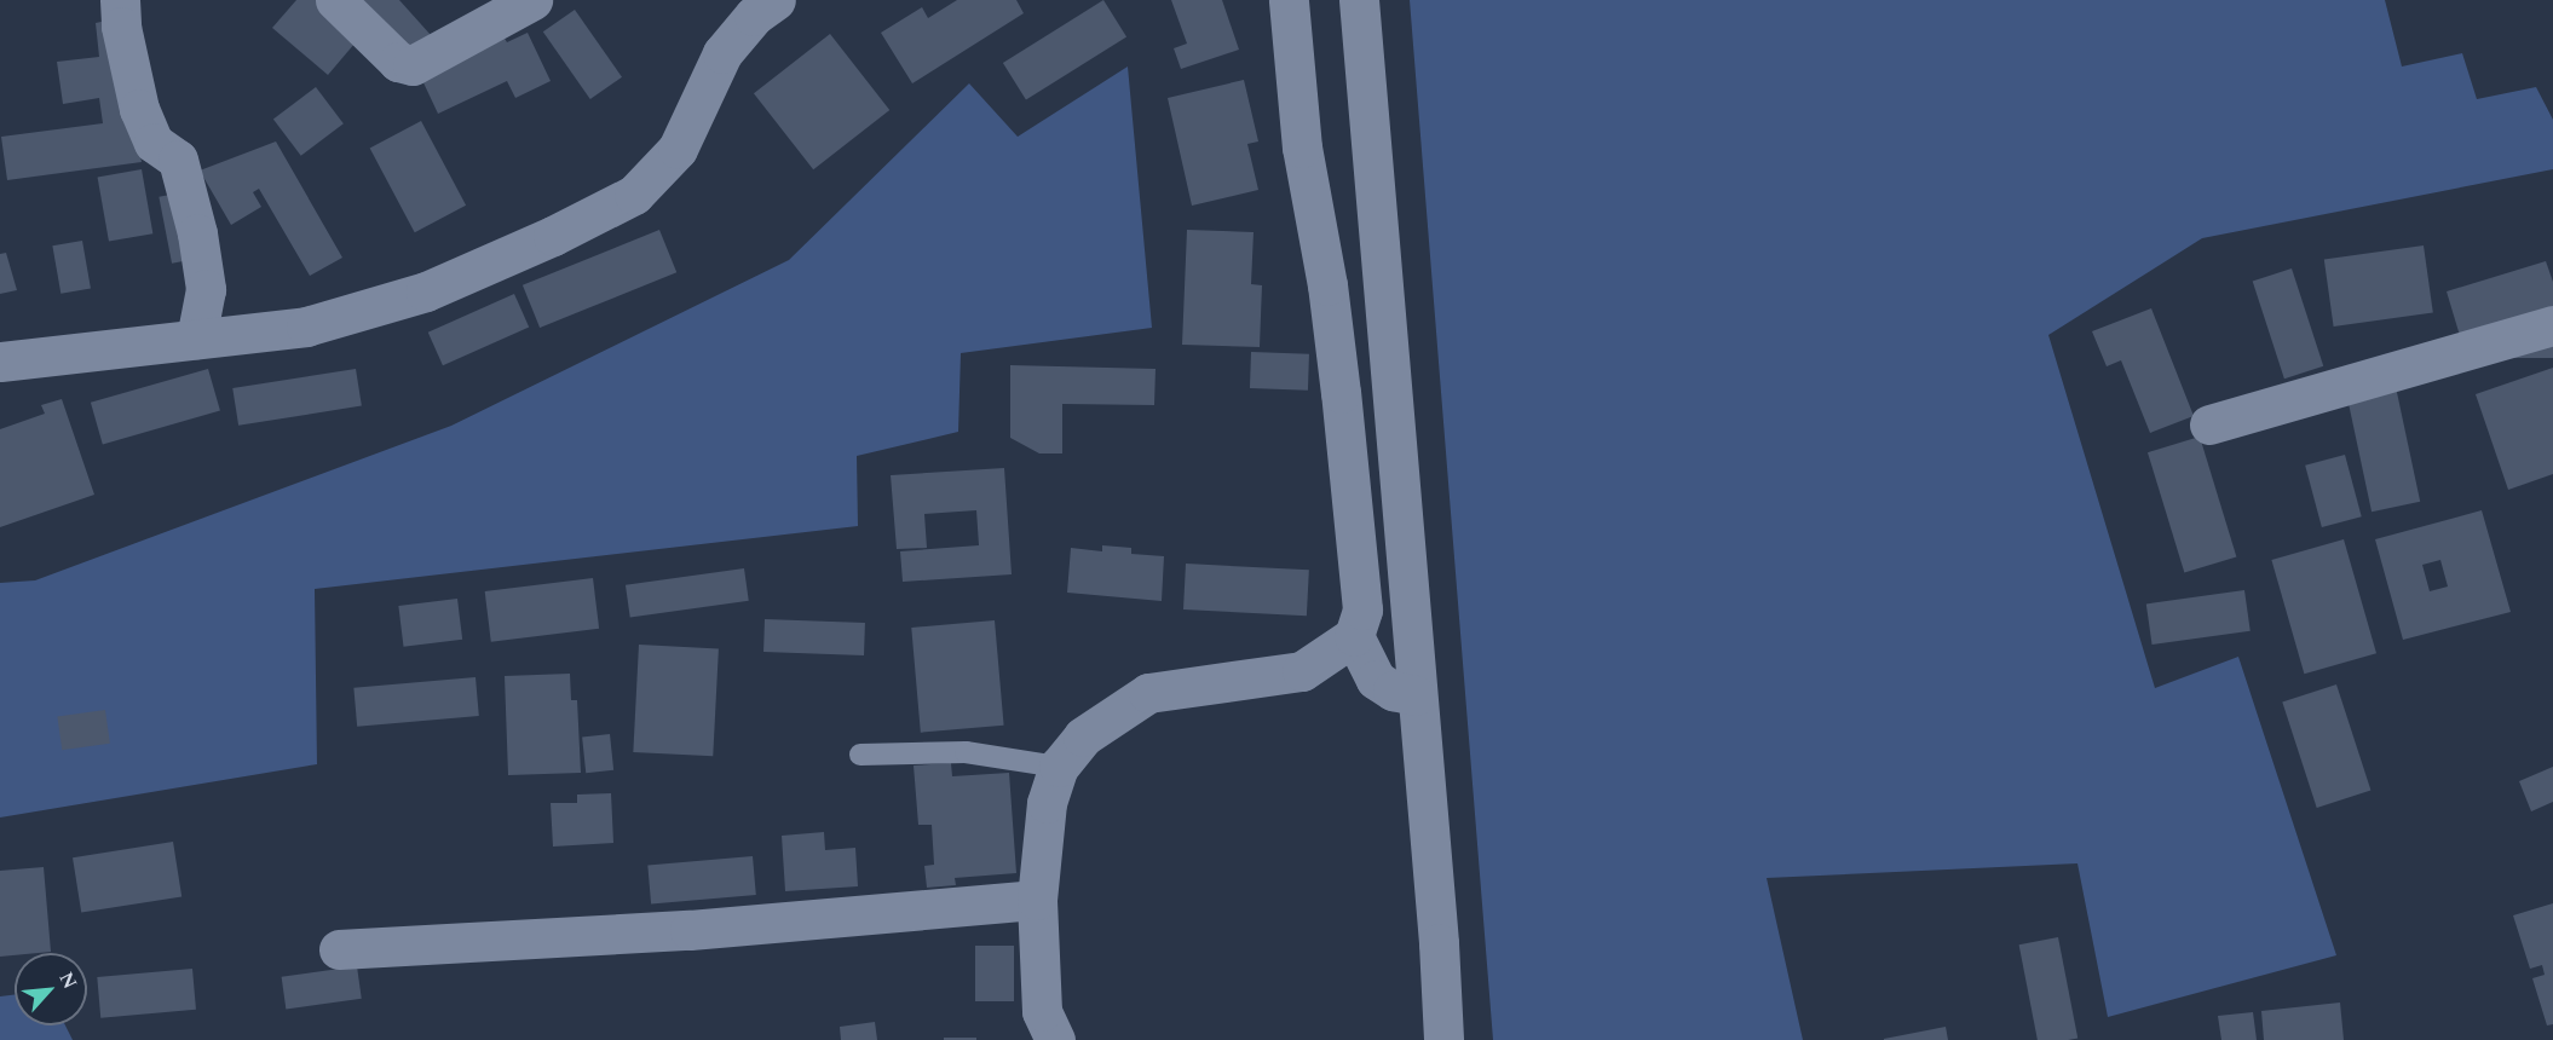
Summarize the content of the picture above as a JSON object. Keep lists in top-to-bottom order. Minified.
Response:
{"north":"top right"}
